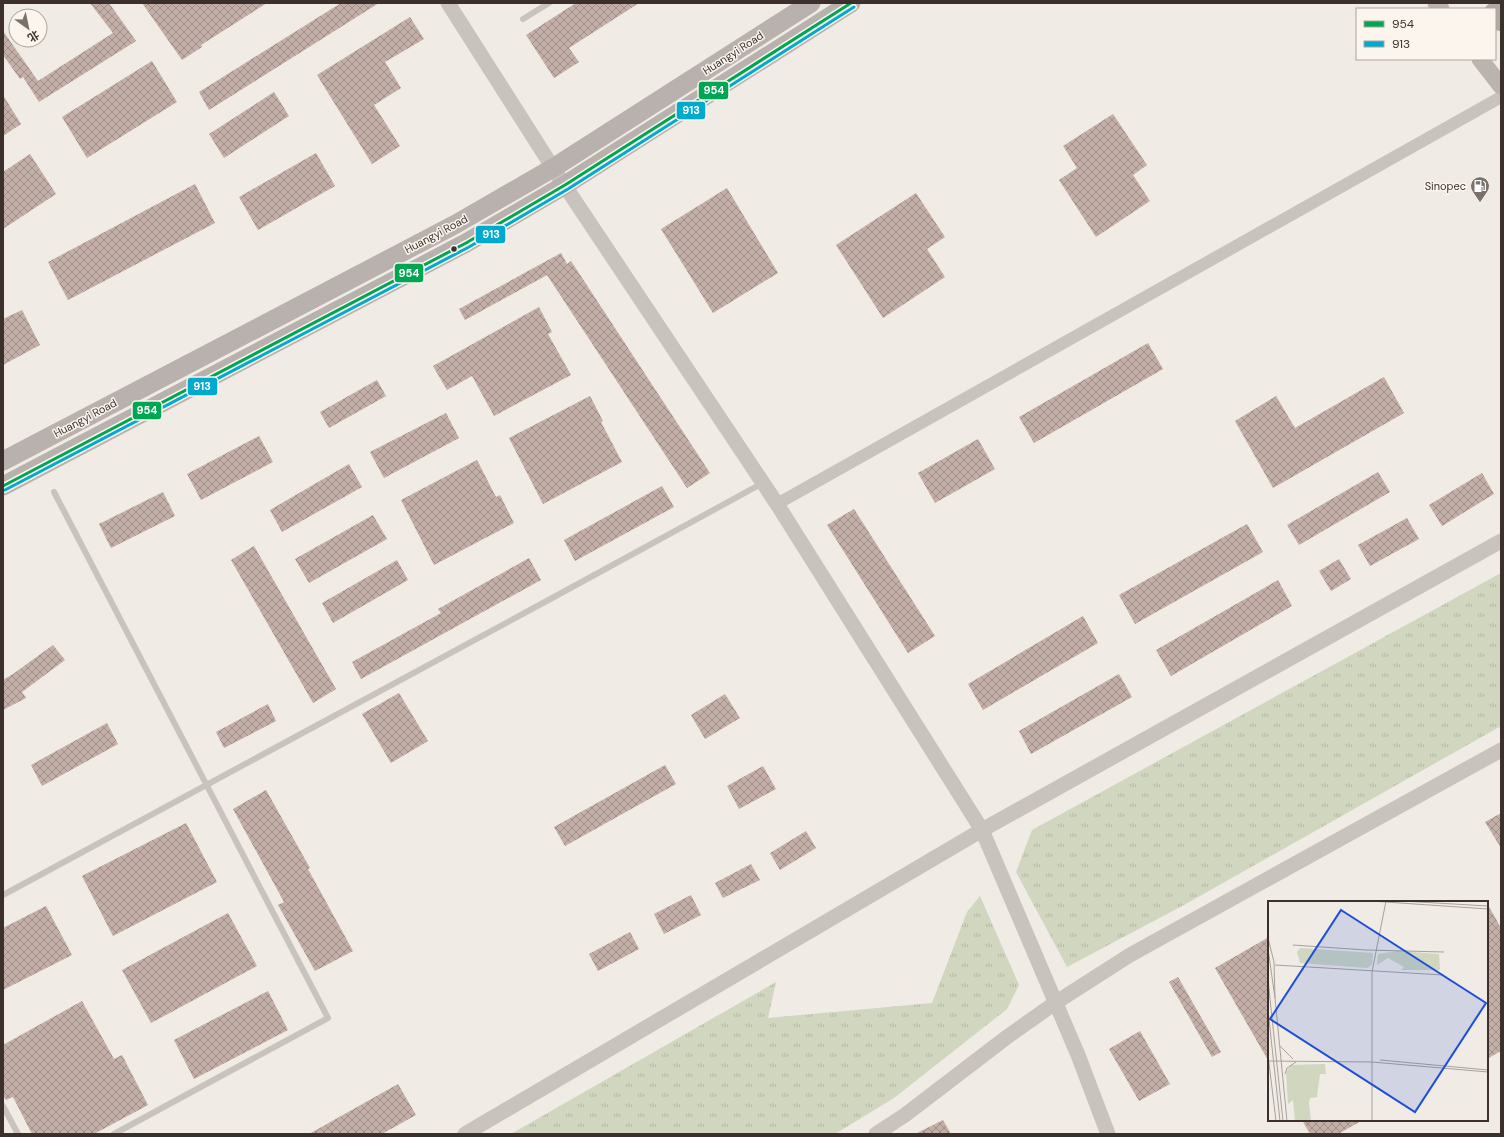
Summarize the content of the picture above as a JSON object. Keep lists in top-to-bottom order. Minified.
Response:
{"streets":{"main road":["Huangyi Road"]},"places":{"fuel station":["Sinopec"]},"lines":["transit line 954","transit line 913"],"legend":["954","913"],"north":"bottom right"}
